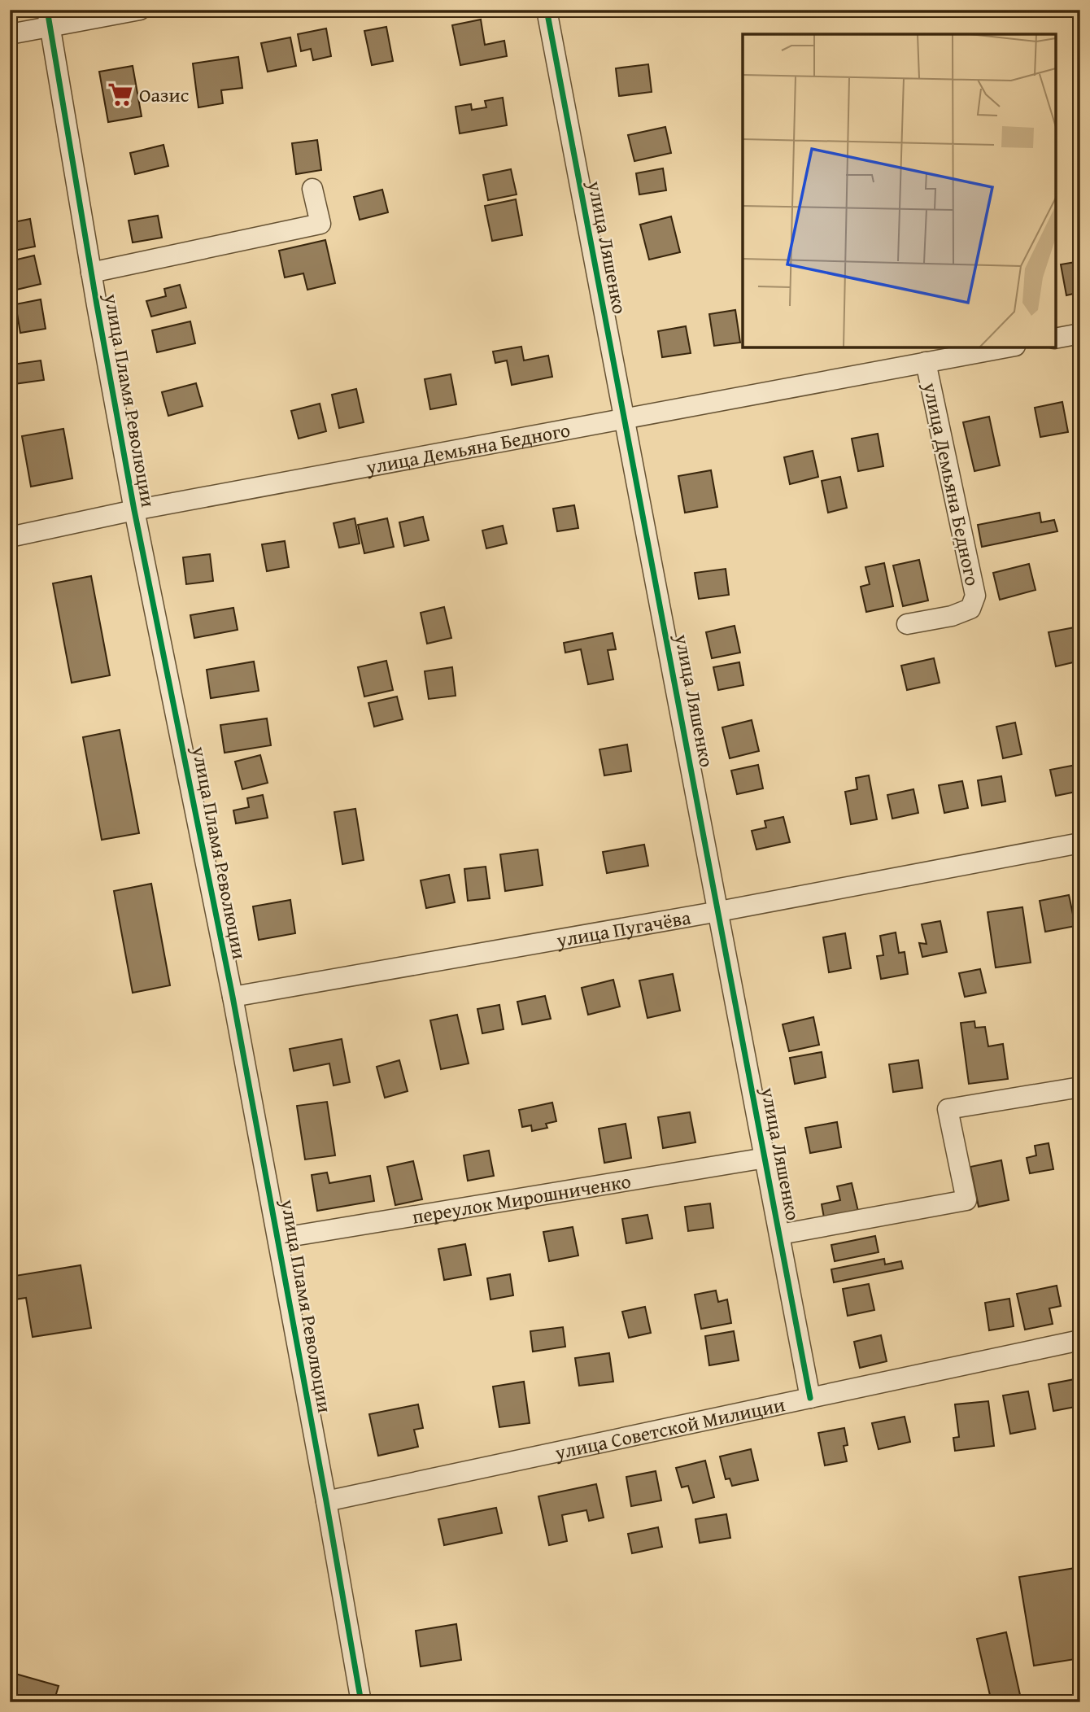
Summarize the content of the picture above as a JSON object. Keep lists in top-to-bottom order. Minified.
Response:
{"streets":{"street":["улица Ляшенко","улица Пламя Революции","улица Демьяна Бедного","улица Пугачёва","переулок Мирошниченко","улица Советской Милиции"]},"crossings":[["улица Ляшенко","улица Демьяна Бедного"],["улица Ляшенко","улица Пугачёва"],["улица Ляшенко","переулок Мирошниченко"],["улица Ляшенко","улица Советской Милиции"],["улица Пламя Революции","улица Демьяна Бедного"],["улица Пламя Революции","улица Пугачёва"],["улица Пламя Революции","переулок Мирошниченко"],["улица Пламя Революции","улица Советской Милиции"]],"places":{"supermarket":["Оазис"]}}
